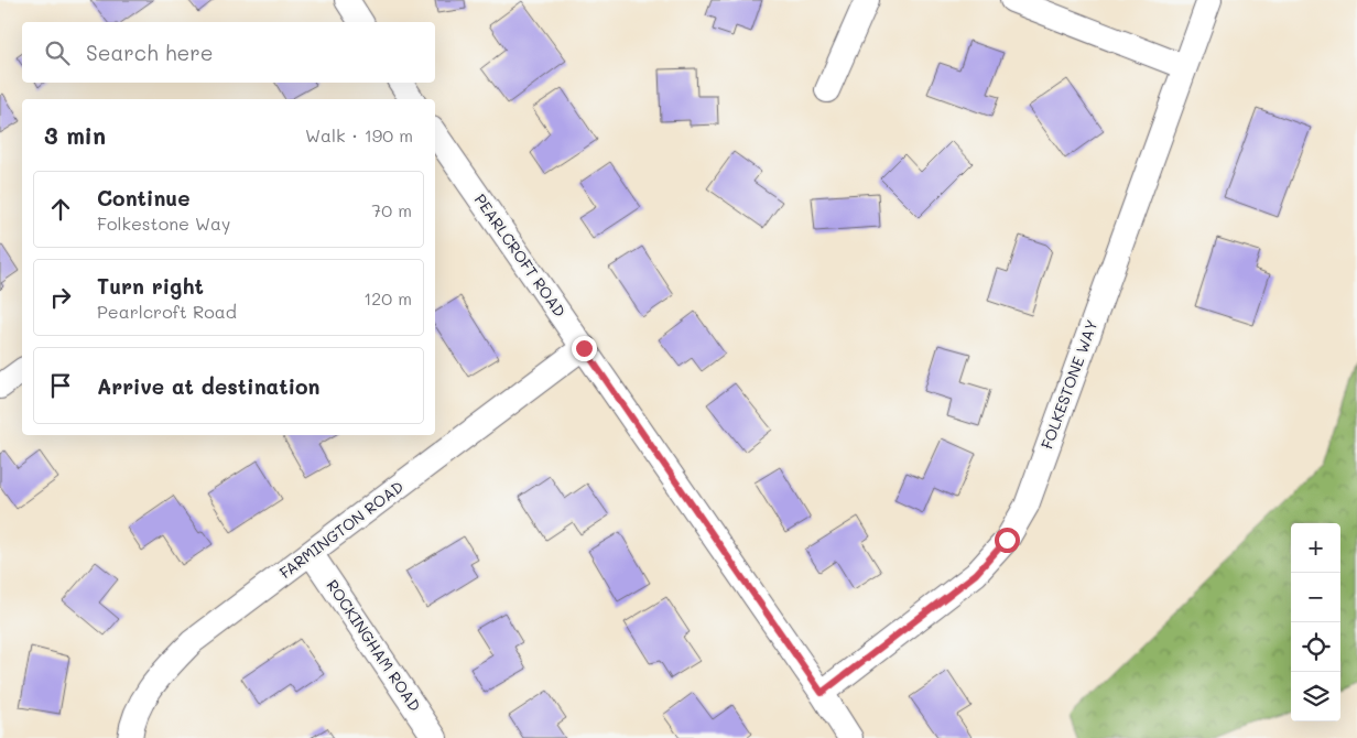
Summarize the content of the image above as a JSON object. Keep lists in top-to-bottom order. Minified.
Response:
{"streets":{"street":["PEARLCROFT ROAD","FOLKESTONE WAY","FARMINGTON ROAD","ROCKINGHAM ROAD"]},"crossings":[["PEARLCROFT ROAD","FOLKESTONE WAY"],["PEARLCROFT ROAD","FARMINGTON ROAD"],["FARMINGTON ROAD","ROCKINGHAM ROAD"]],"page":{"search":"Search here","heading":["3 min","Walk · 190 m"],"list":[["Continue","Folkestone Way","70 m"],["Turn right","Pearlcroft Road","120 m"],"Arrive at destination"],"map_buttons":["+","−"]}}
